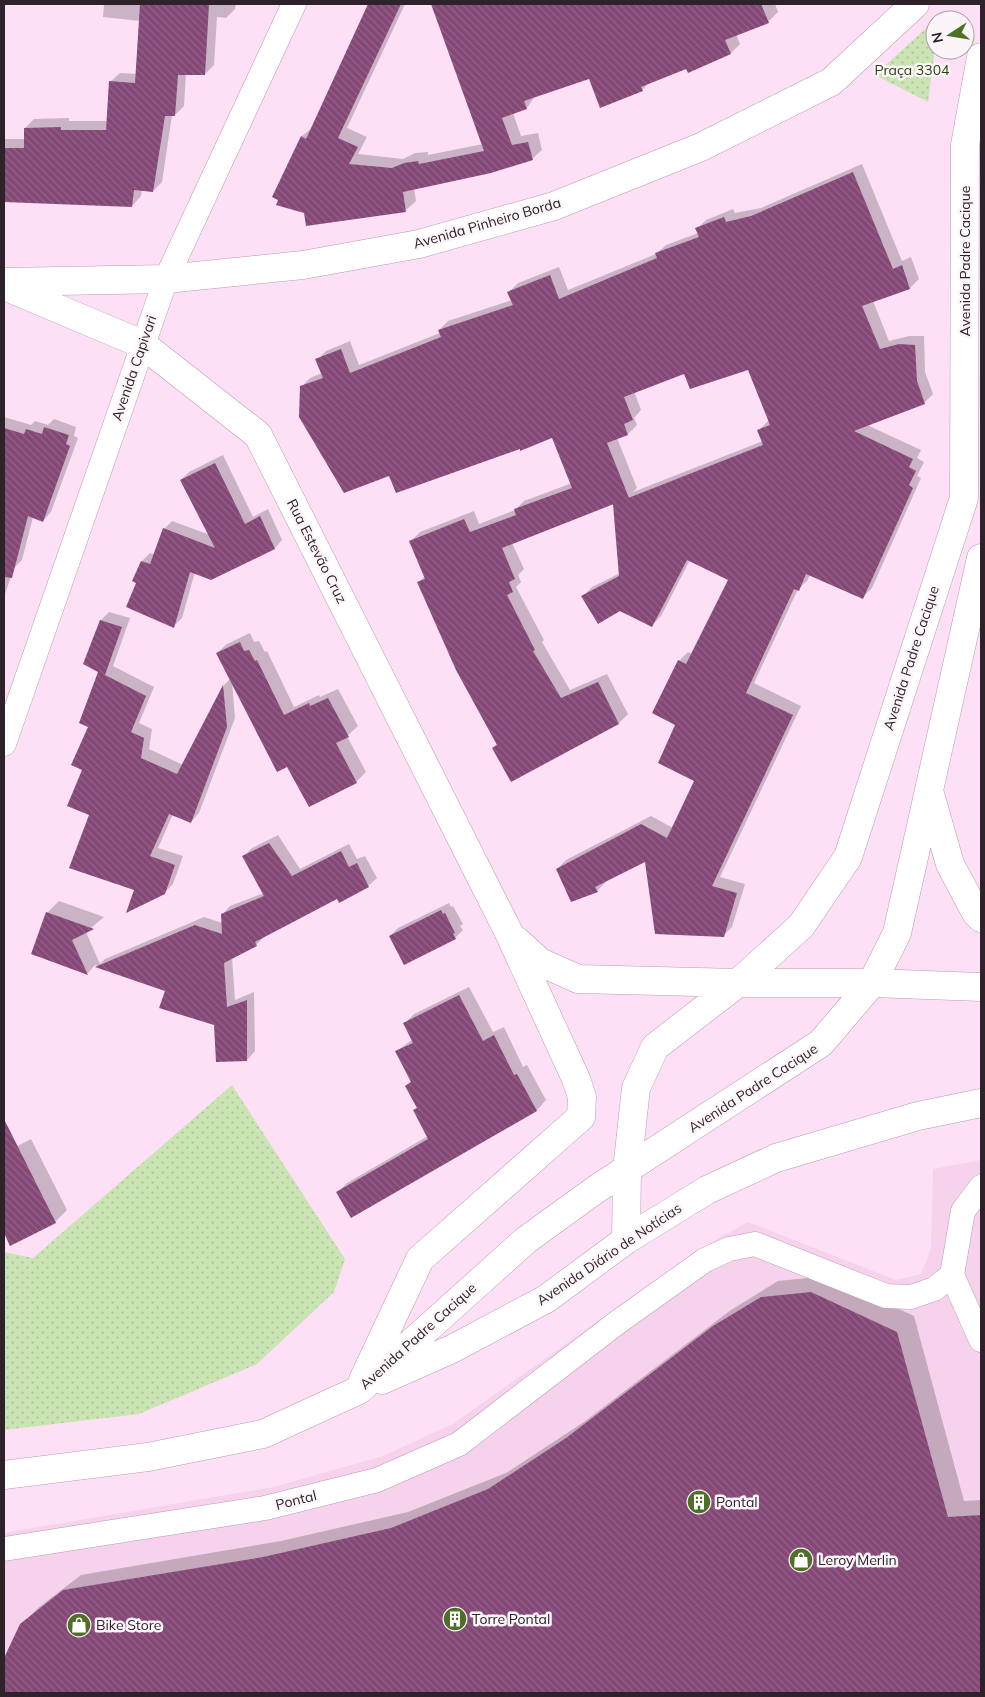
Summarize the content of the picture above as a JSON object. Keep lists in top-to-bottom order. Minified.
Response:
{"streets":{"main road":["Avenida Pinheiro Borda","Avenida Padre Cacique","Rua Estevão Cruz","Avenida Diário de Notícias"],"street":["Avenida Capivari","Pontal"]},"crossings":[["Avenida Pinheiro Borda","Avenida Capivari"],["Avenida Padre Cacique","Rua Estevão Cruz"],["Avenida Padre Cacique","Avenida Diário de Notícias"],["Avenida Capivari","Rua Estevão Cruz"],["Rua Estevão Cruz","Avenida Diário de Notícias"]],"parks":["Praça 3304"],"places":{"building":["Pontal","Torre Pontal"],"shop":["Leroy Merlin","Bike Store"]},"north":"left"}
